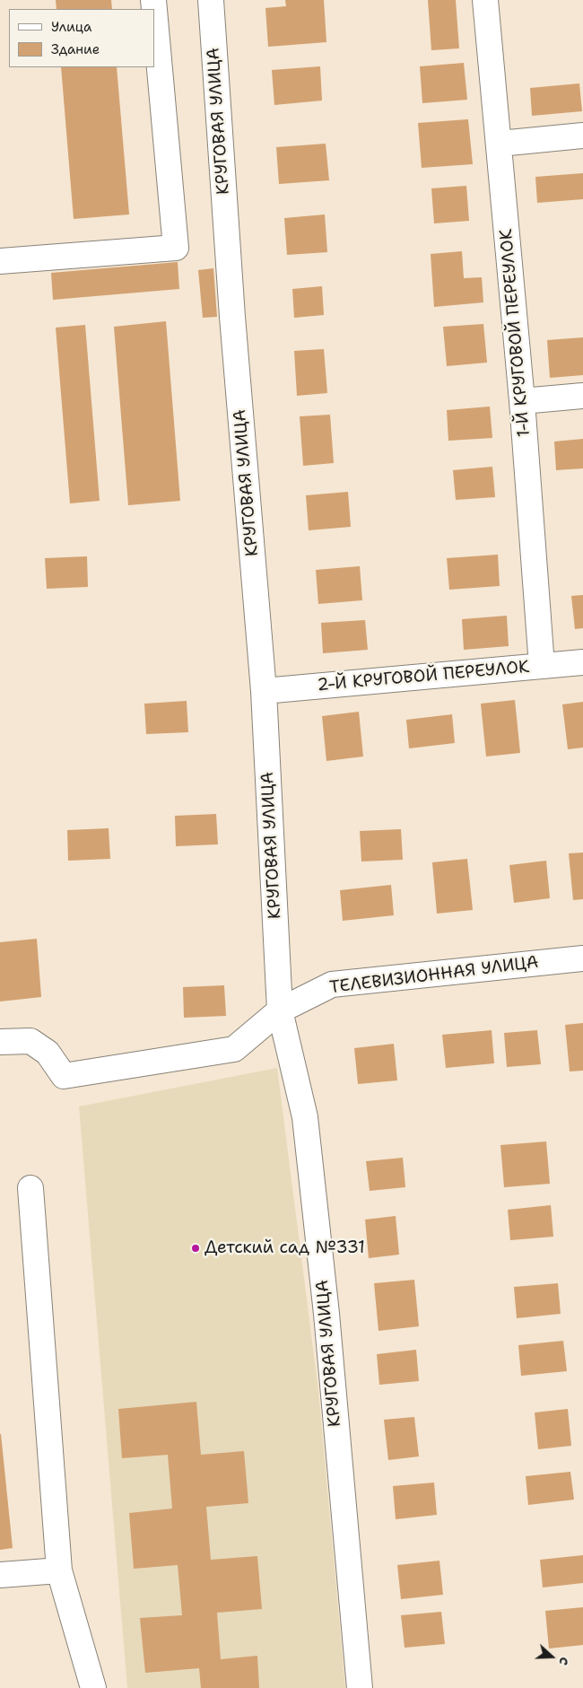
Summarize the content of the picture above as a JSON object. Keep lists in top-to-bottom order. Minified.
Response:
{"streets":{"street":["КРУГОВАЯ УЛИЦА","1-Й КРУГОВОЙ ПЕРЕУЛОК","2-Й КРУГОВОЙ ПЕРЕУЛОК","ТЕЛЕВИЗИОННАЯ УЛИЦА"]},"crossings":[["КРУГОВАЯ УЛИЦА","2-Й КРУГОВОЙ ПЕРЕУЛОК"],["КРУГОВАЯ УЛИЦА","ТЕЛЕВИЗИОННАЯ УЛИЦА"],["1-Й КРУГОВОЙ ПЕРЕУЛОК","2-Й КРУГОВОЙ ПЕРЕУЛОК"]],"places":["Детский сад №331"],"legend":["Улица","Здание"],"north":"right"}
